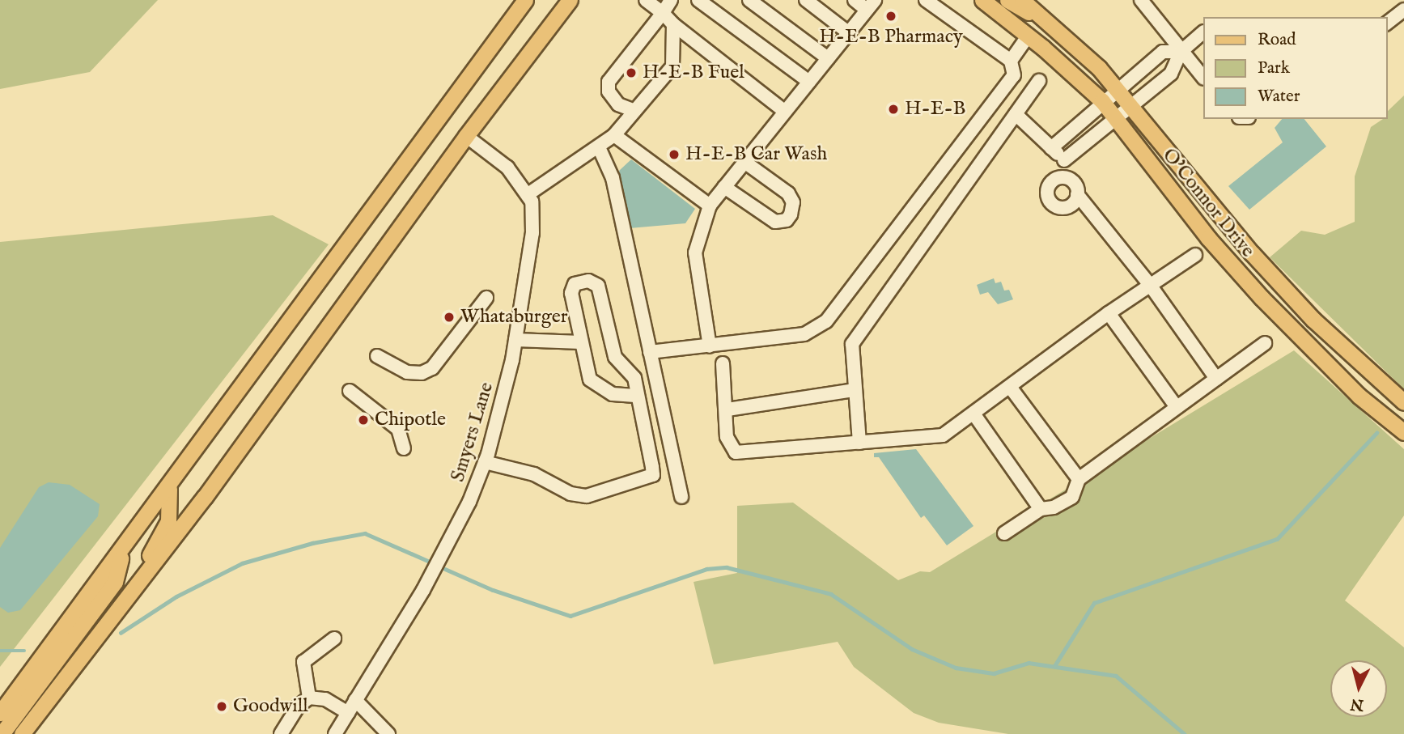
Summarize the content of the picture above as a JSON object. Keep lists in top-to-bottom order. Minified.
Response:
{"streets":{"main road":["O'Connor Drive"],"street":["Smyers Lane"]},"places":["H-E-B Pharmacy","H-E-B Fuel","H-E-B","H-E-B Car Wash","Whataburger","Chipotle","Goodwill"],"legend":["Road","Park","Water"],"north":"bottom"}
